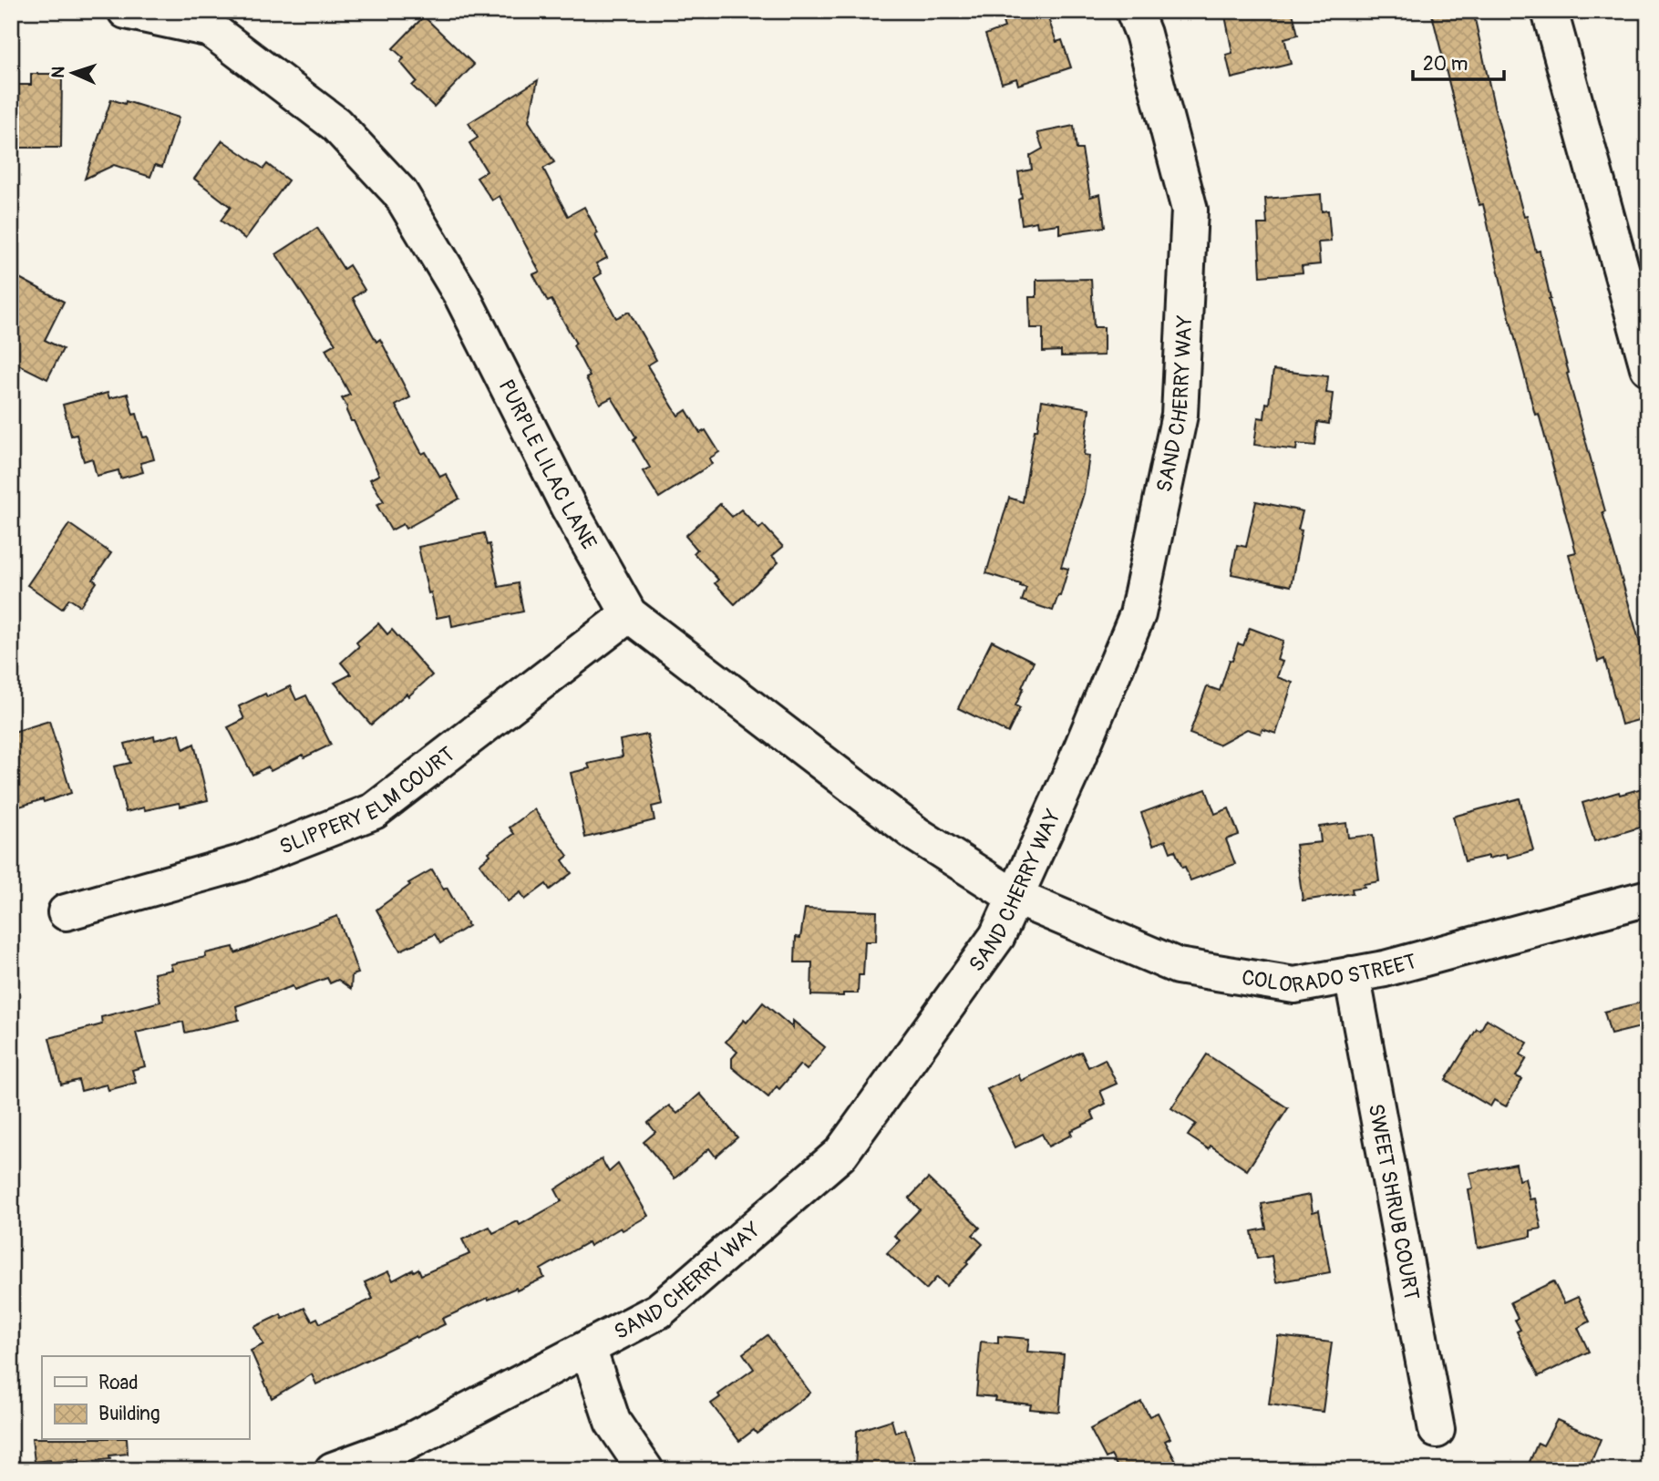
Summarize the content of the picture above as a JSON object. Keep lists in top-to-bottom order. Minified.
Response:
{"streets":{"street":["SAND CHERRY WAY","PURPLE LILAC LANE","SLIPPERY ELM COURT","COLORADO STREET","SWEET SHRUB COURT"]},"crossings":[["SAND CHERRY WAY","PURPLE LILAC LANE"],["SAND CHERRY WAY","COLORADO STREET"],["PURPLE LILAC LANE","SLIPPERY ELM COURT"],["PURPLE LILAC LANE","COLORADO STREET"],["COLORADO STREET","SWEET SHRUB COURT"]],"legend":["Road","Building"],"scale_bar":"20 m","north":"left"}
